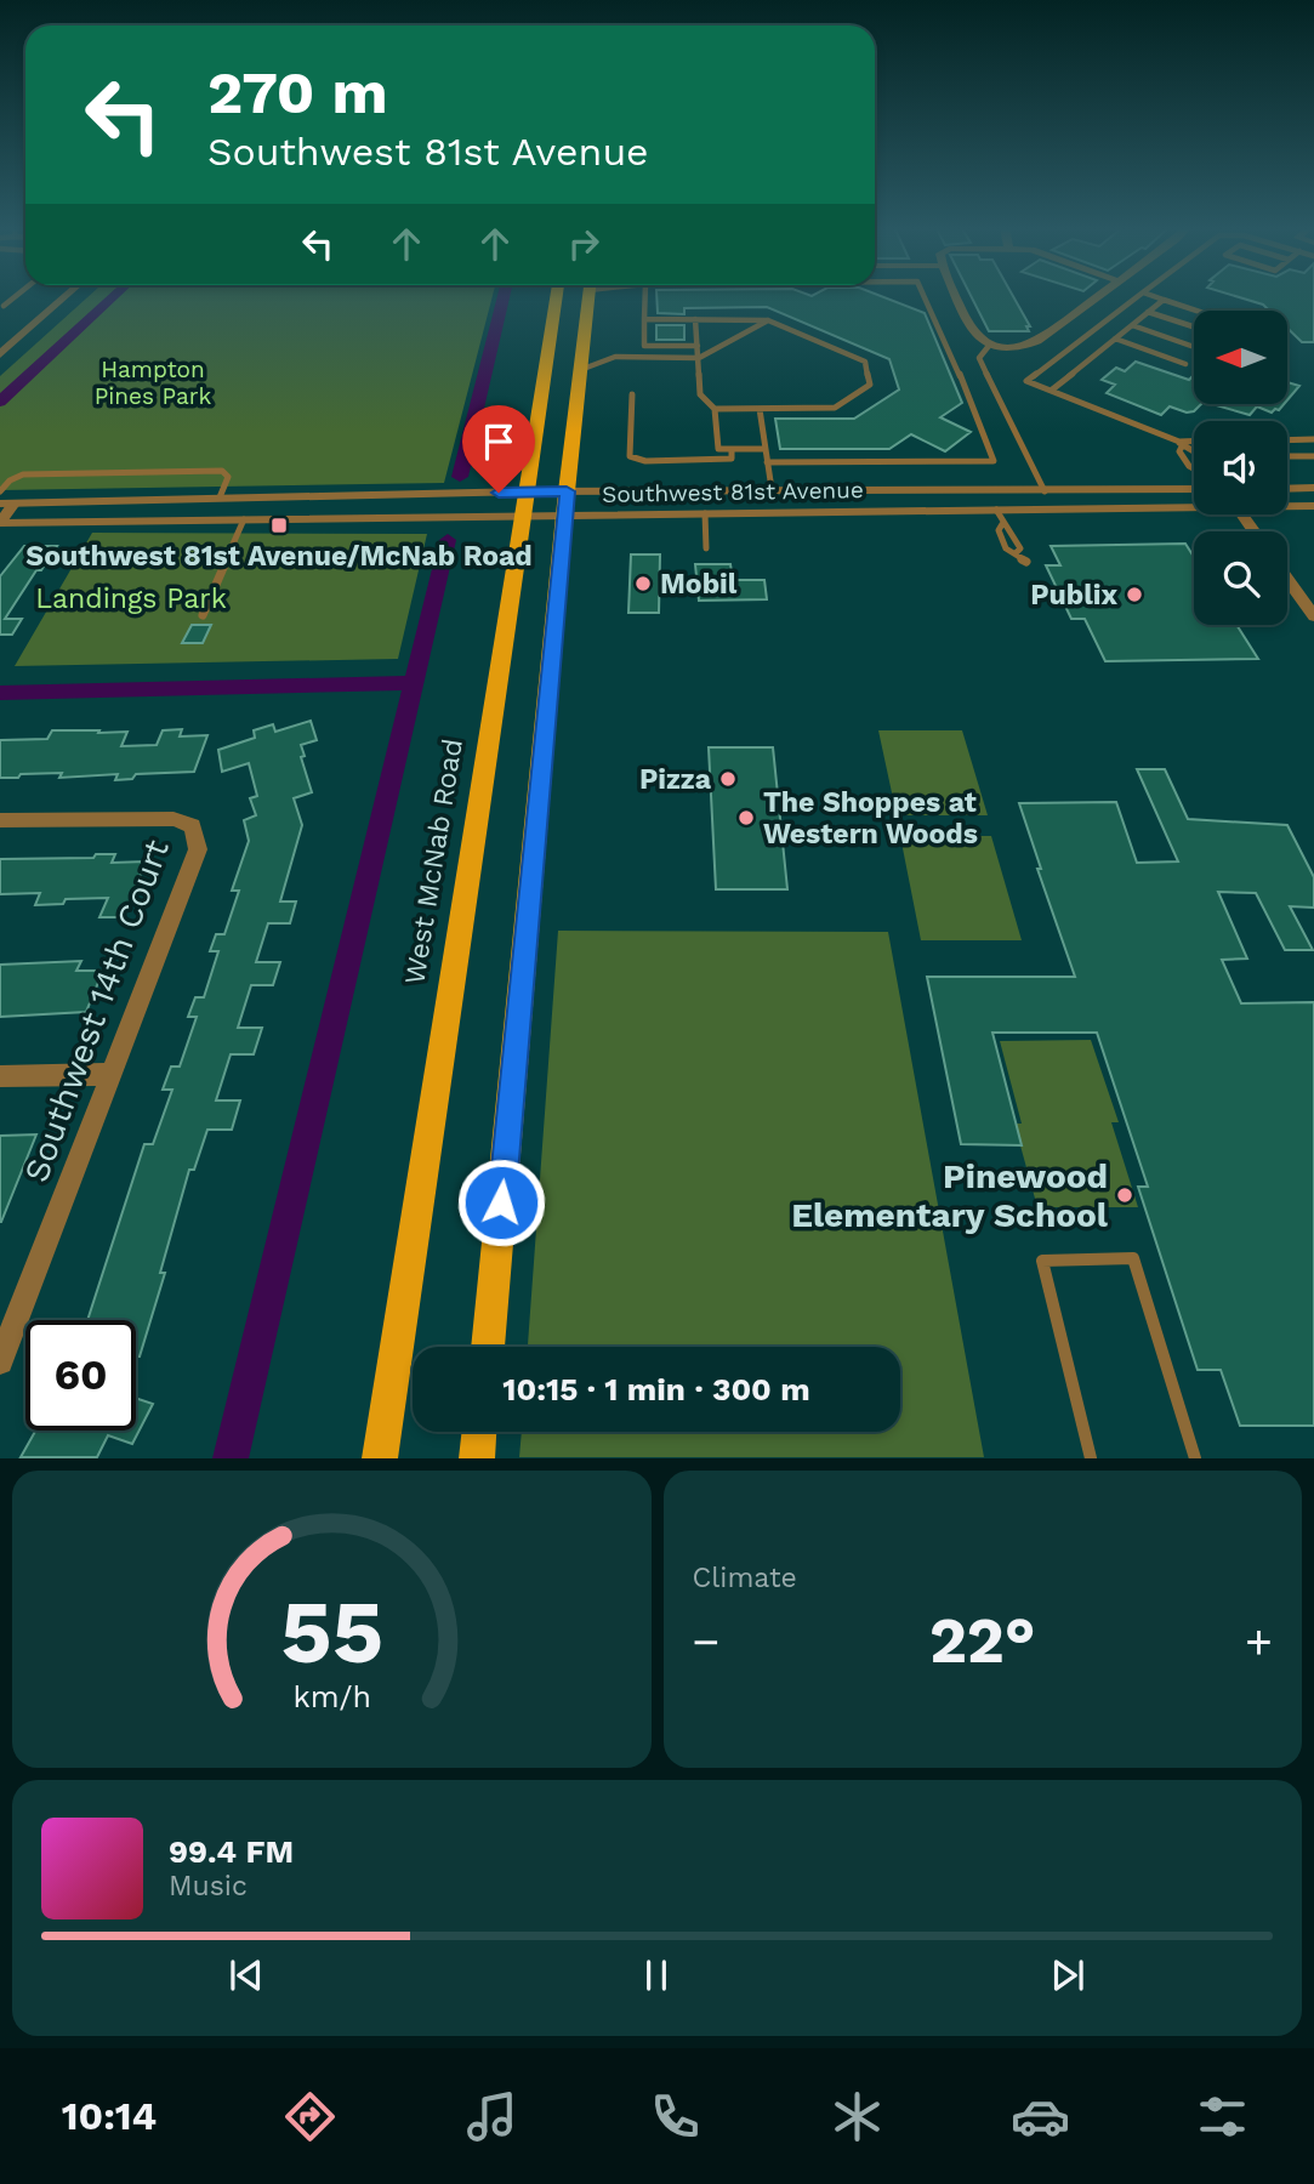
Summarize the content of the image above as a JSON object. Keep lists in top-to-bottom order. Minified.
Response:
{"streets":{"main road":["West McNab Road"],"street":["Southwest 81st Avenue","Southwest 14th Court"]},"crossings":[["Southwest 81st Avenue","West McNab Road"]],"parks":["Hampton Pines Park","Landings Park"],"places":{"transit":["Southwest 81st Avenue/McNab Road"],"other":["Mobil","Publix","Pizza","The Shoppes at Western Woods","Pinewood Elementary School"]},"north":"left","page":{"turn":["270 m","Southwest 81st Avenue"],"limit":"60","trip":"10:15 · 1 min · 300 m","tile":"Climate","heat":["−","22°","+"],"song":["99.4 FM","Music"],"tabs":"10:14","gauge":["55","km/h"]}}
